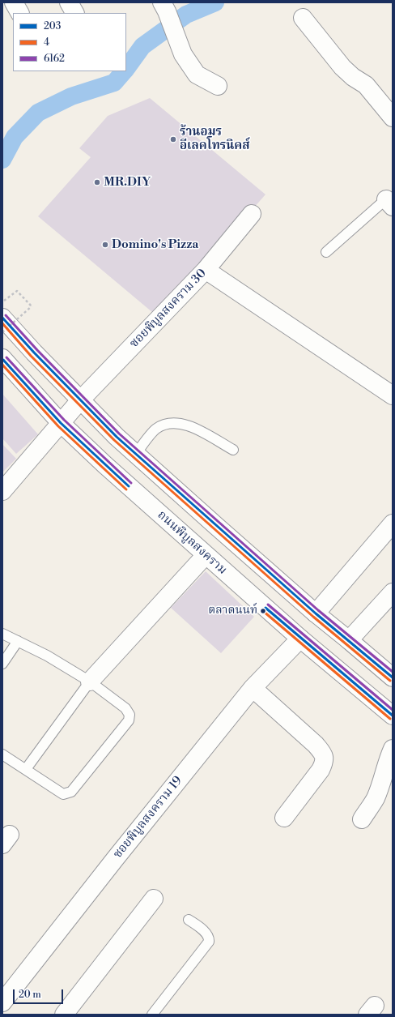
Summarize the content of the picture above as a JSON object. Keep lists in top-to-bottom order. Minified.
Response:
{"streets":{"street":["ซอยพิบูลสงคราม 30","ถนนพิบูลสงคราม","ซอยพิบูลสงคราม 19"]},"crossings":[["ซอยพิบูลสงคราม 30","ถนนพิบูลสงคราม"],["ถนนพิบูลสงคราม","ซอยพิบูลสงคราม 19"]],"places":["ร้านอมร อีเลคโทรนิคส์","MR.DIY","Domino's Pizza","ตลาดนนท์"],"lines":["transit line 6162","transit line 203","transit line 4"],"legend":["203","4","6162"],"scale_bar":"20 m"}
